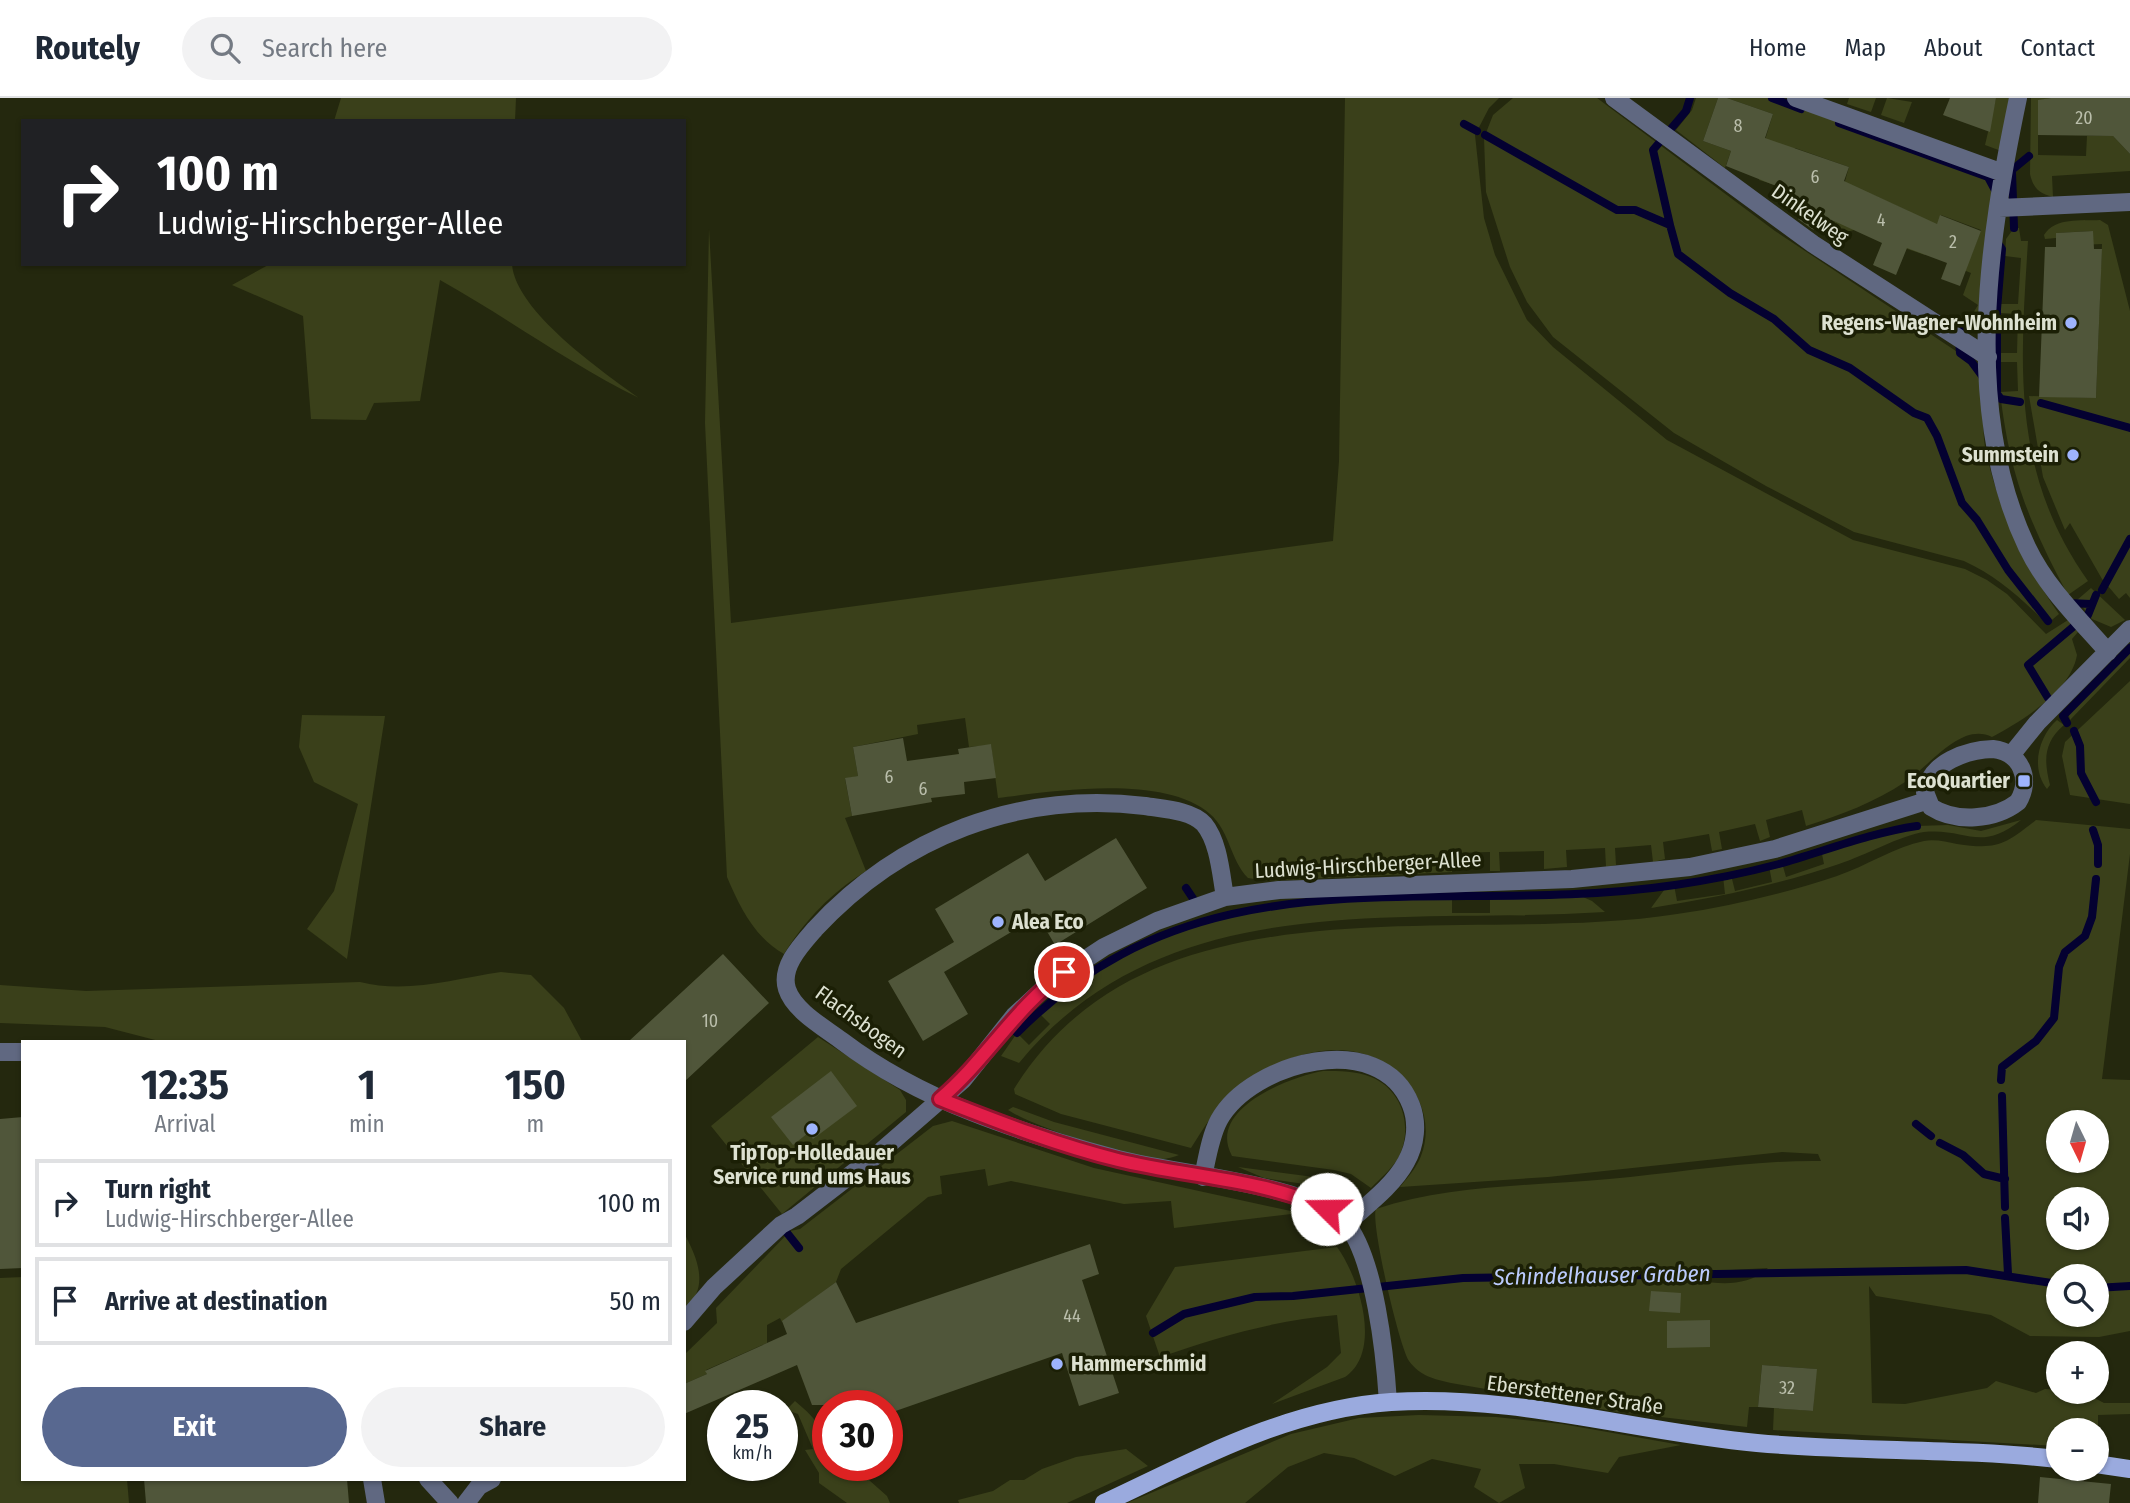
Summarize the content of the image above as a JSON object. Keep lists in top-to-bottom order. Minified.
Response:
{"streets":{"main road":["Eberstettener Straße"],"street":["Dinkelweg","Ludwig-Hirschberger-Allee","Flachsbogen"]},"crossings":[["Ludwig-Hirschberger-Allee","Flachsbogen"]],"water":["Schindelhauser Graben"],"places":{"other":["Regens-Wagner-Wohnheim","Summstein","Alea Eco","TipTop-Holledauer Service rund ums Haus","Hammerschmid"],"transit":["EcoQuartier"]},"house_numbers":["20","8","6","4","2","6","6","10","44","32"],"north":"bottom","page":{"header":"Routely","search":"Search here","nav":["Home","Map","About","Contact"],"turn":["100 m","Ludwig-Hirschberger-Allee"],"eta":["12:35","Arrival","1","min","150","m"],"map_buttons":["+","−"],"list":[{"name":"Turn right","note":"Ludwig-Hirschberger-Allee","value":"100 m"},{"name":"Arrive at destination","value":"50 m"}],"buttons":["Exit","Share"],"speed":"25 km/h","limit":"30"}}
